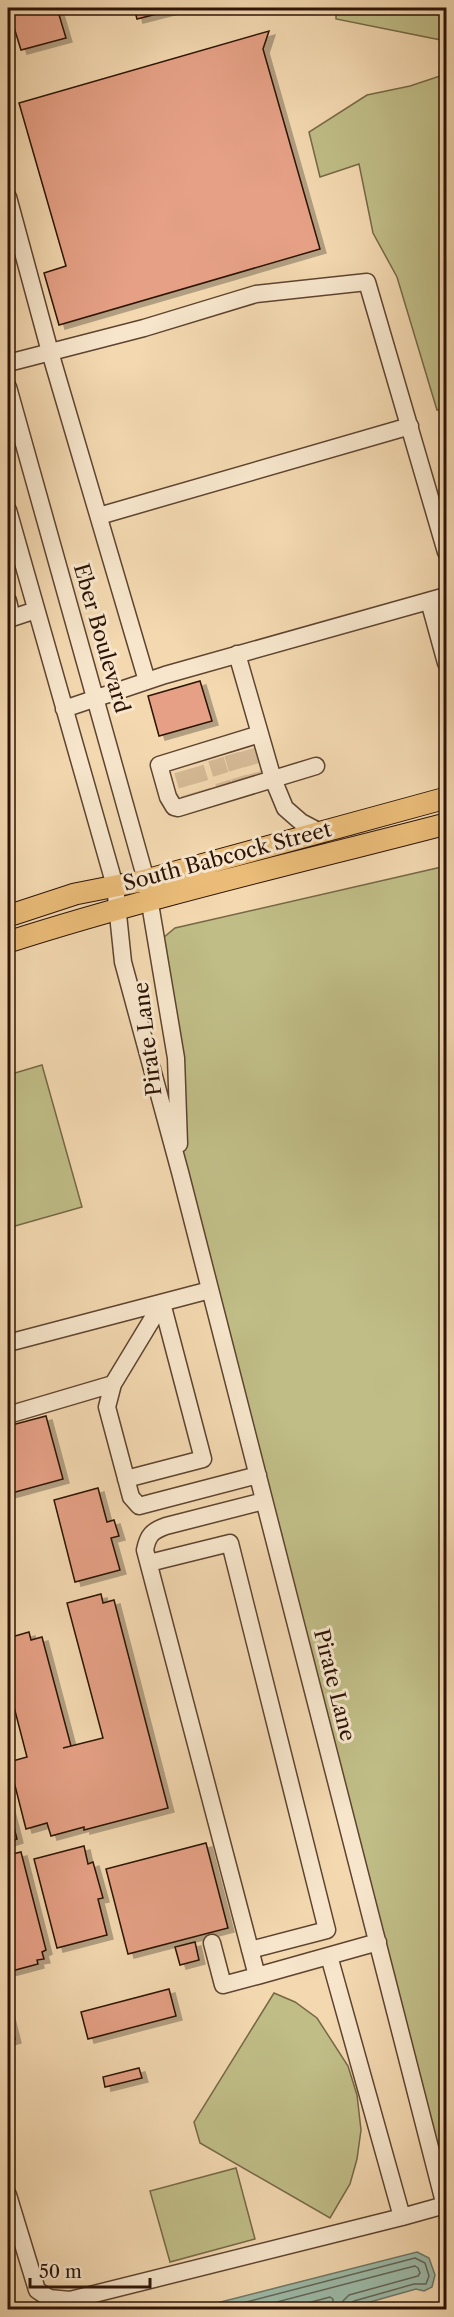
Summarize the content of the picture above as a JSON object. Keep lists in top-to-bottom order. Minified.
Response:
{"streets":{"main road":["South Babcock Street"],"street":["Eber Boulevard","Pirate Lane"]},"crossings":[["Eber Boulevard","South Babcock Street"],["Eber Boulevard","Pirate Lane"],["South Babcock Street","Pirate Lane"]],"scale_bar":"50 m"}
